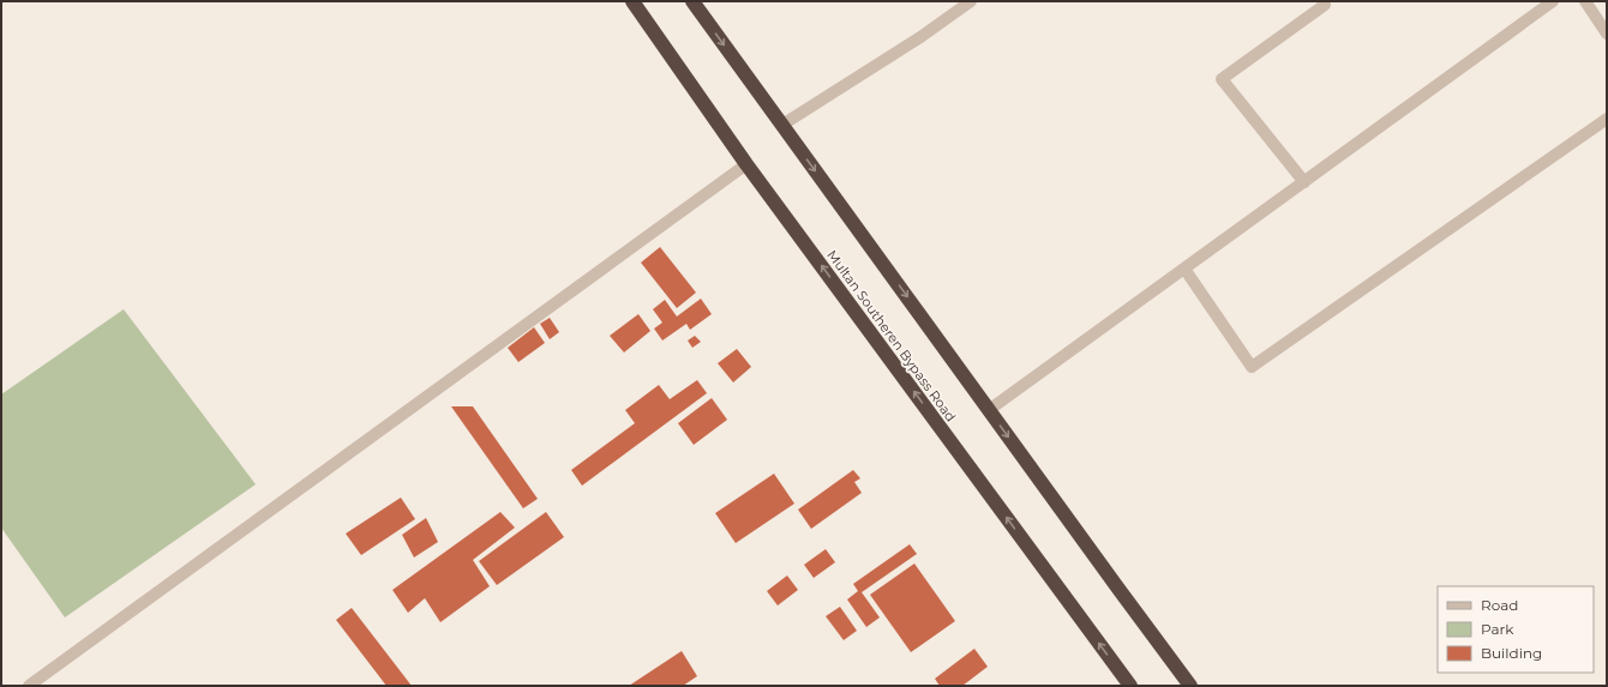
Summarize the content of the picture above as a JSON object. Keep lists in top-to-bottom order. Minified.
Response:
{"streets":{"highway":["Multan Southeren Bypass Road"]},"legend":["Road","Park","Building"]}
